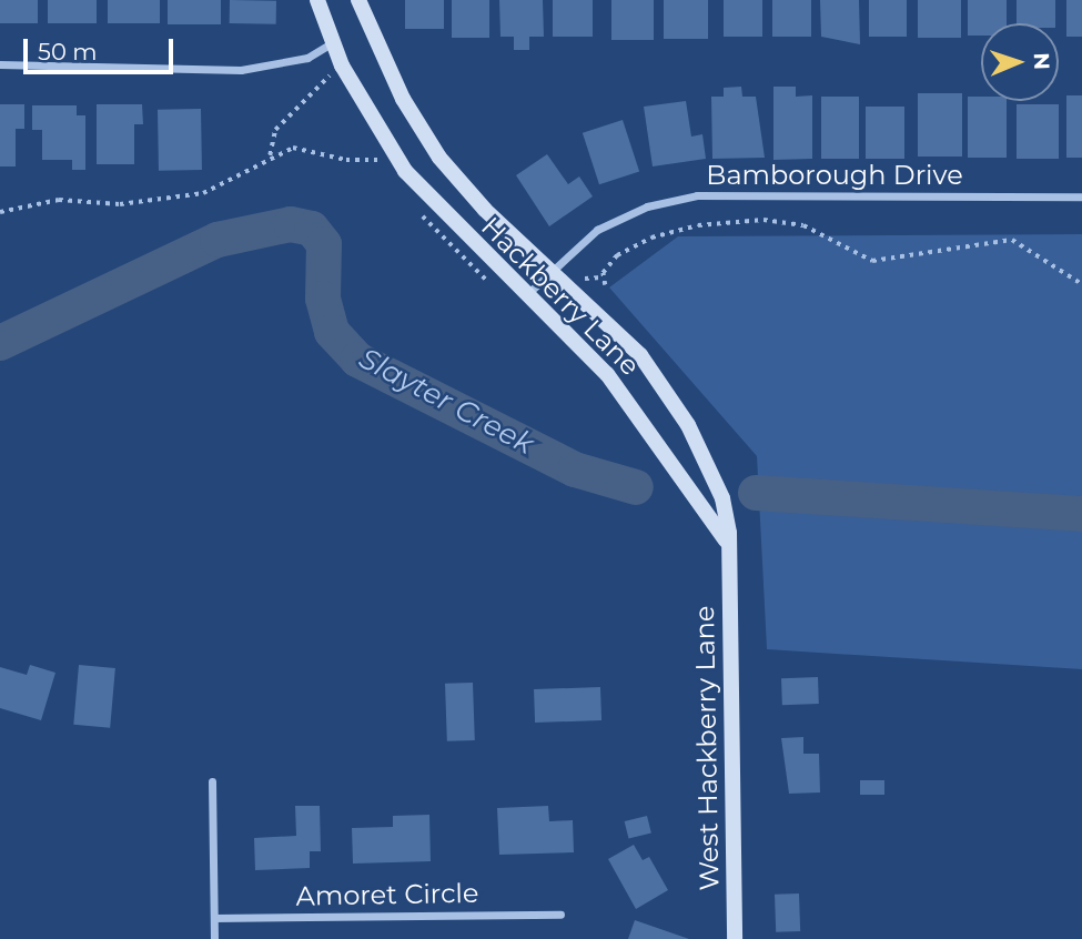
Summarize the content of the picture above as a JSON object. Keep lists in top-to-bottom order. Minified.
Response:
{"streets":{"street":["Bamborough Drive","Hackberry Lane","West Hackberry Lane","Amoret Circle"]},"crossings":[["Bamborough Drive","Hackberry Lane"],["Hackberry Lane","West Hackberry Lane"]],"water":["Slayter Creek"],"scale_bar":"50 m","north":"right"}
